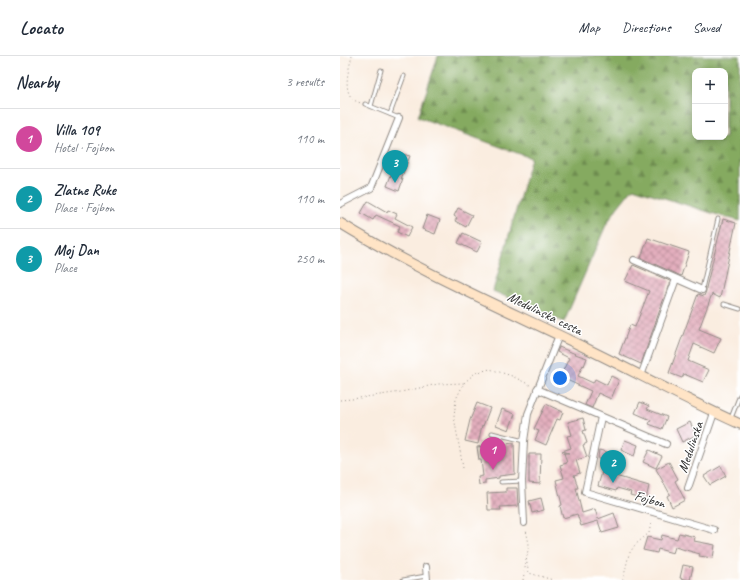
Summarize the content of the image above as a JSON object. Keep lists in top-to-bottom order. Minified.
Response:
{"streets":{"main road":["Medulinska cesta"],"street":["Medulinska","Fojbon"]},"crossings":[["Medulinska cesta","Medulinska"]],"page":{"header":"Locato","nav":["Map","Directions","Saved"],"heading":["Nearby","3 results"],"map_buttons":["+","−"],"list":[{"mark":"1","name":"Villa 109","note":"Hotel · Fojbon","value":"110 m"},{"mark":"2","name":"Zlatne Ruke","note":"Place · Fojbon","value":"110 m"},{"mark":"3","name":"Moj Dan","note":"Place","value":"250 m"}],"pins":["3","1","2"]}}
